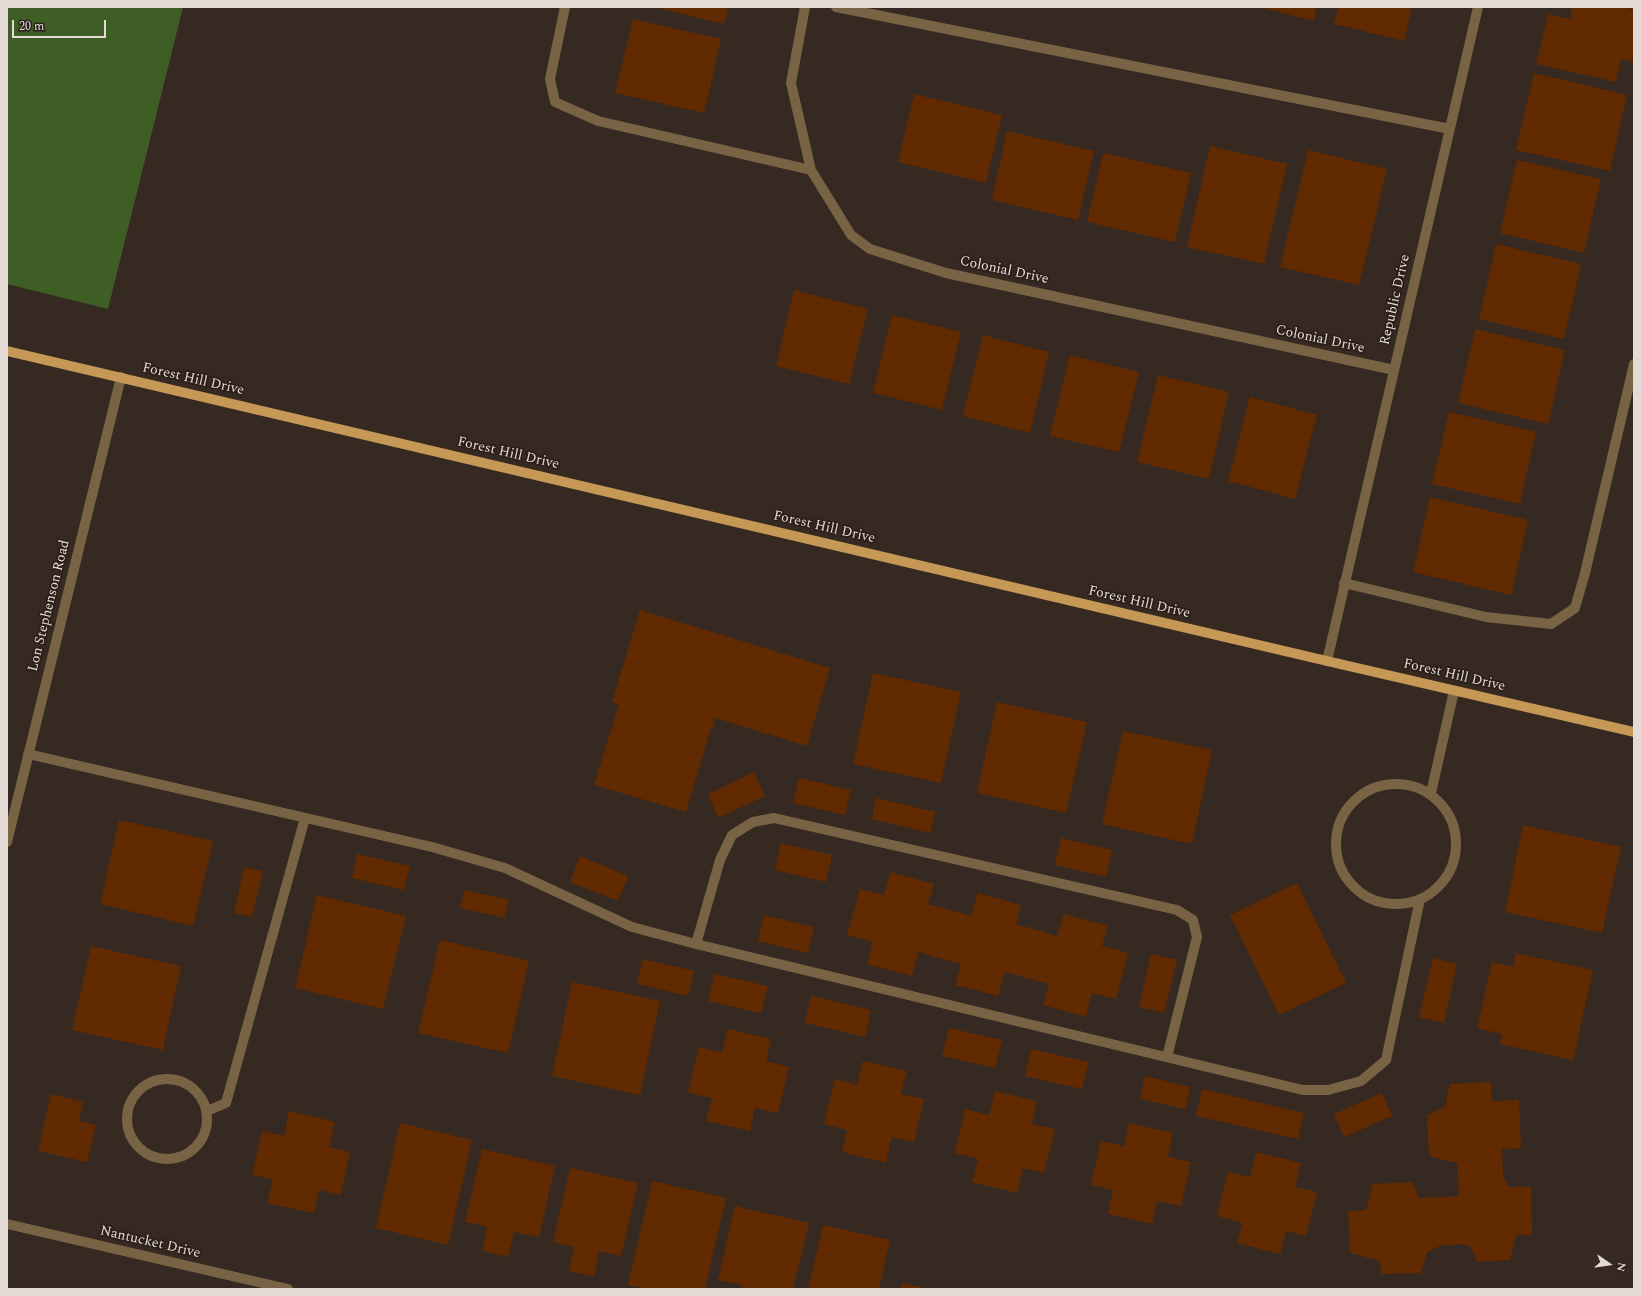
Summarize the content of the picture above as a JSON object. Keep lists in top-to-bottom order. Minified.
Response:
{"streets":{"main road":["Forest Hill Drive"],"street":["Colonial Drive","Republic Drive","Lon Stephenson Road","Nantucket Drive"]},"crossings":[["Colonial Drive","Republic Drive"],["Republic Drive","Forest Hill Drive"],["Forest Hill Drive","Lon Stephenson Road"]],"scale_bar":"20 m","north":"right"}
